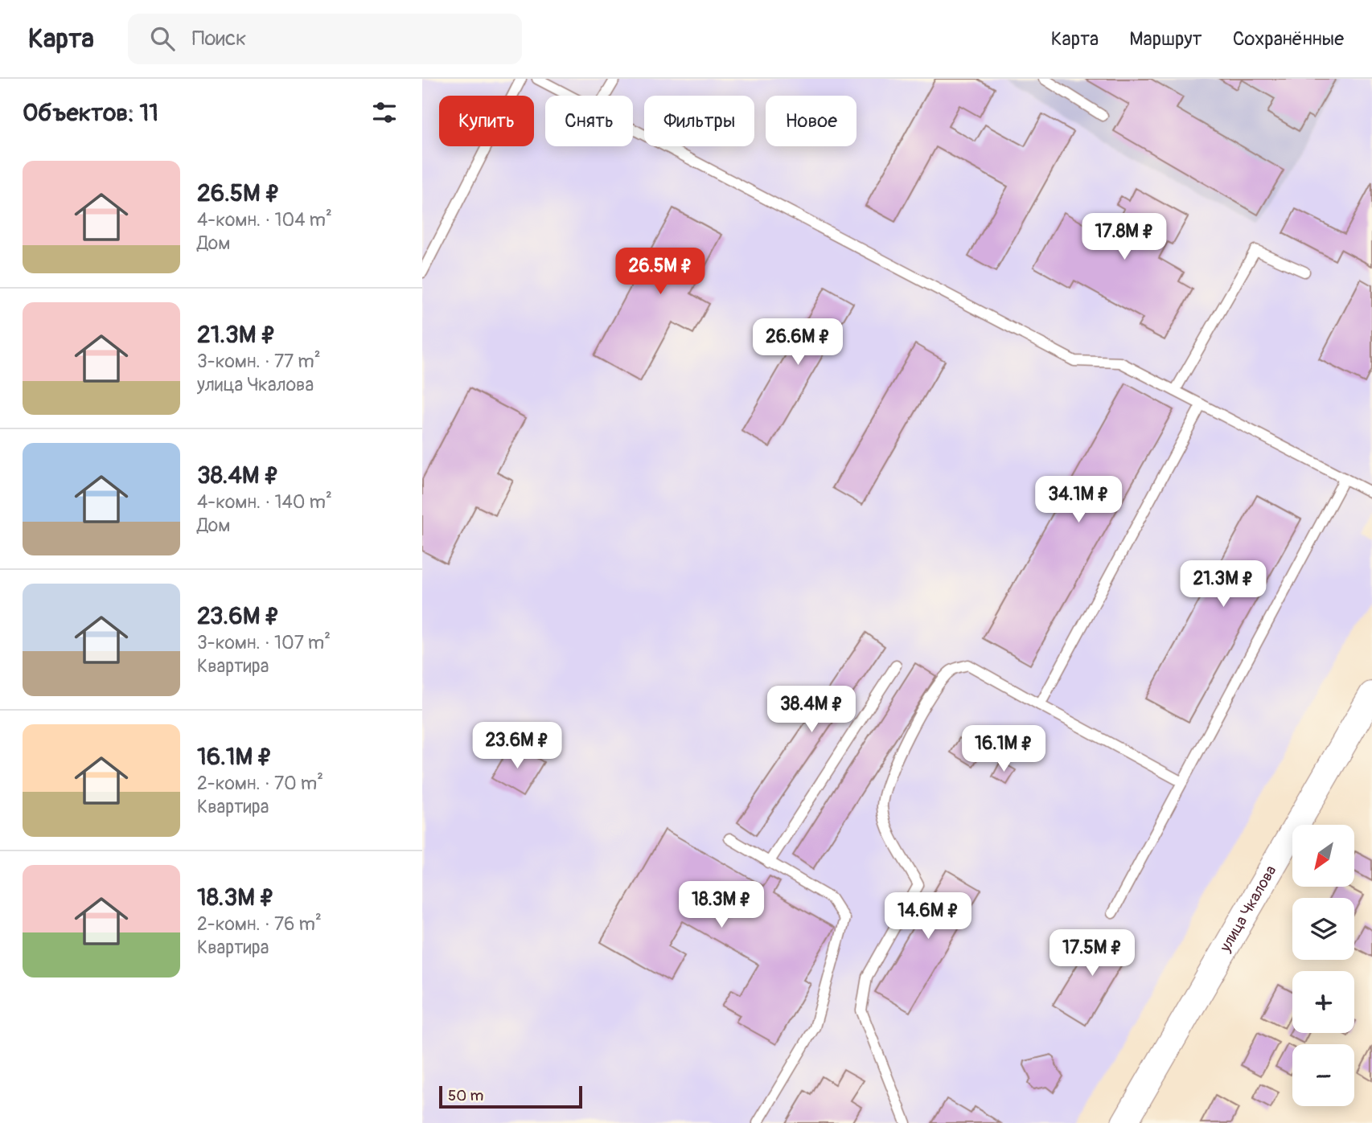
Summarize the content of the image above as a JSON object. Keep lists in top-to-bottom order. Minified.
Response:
{"streets":{"street":["улица Чкалова"]},"scale_bar":"50 m","north":"bottom left","page":{"header":"Карта","search":"Поиск","nav":["Карта","Маршрут","Сохранённые"],"heading":"Объектов: 11","chip":["Купить","Снять","Фильтры","Новое"],"list":[{"name":"26.5M ₽","note":"4-комн. · 104 m² · Дом"},{"name":"21.3M ₽","note":"3-комн. · 77 m² · улица Чкалова"},{"name":"38.4M ₽","note":"4-комн. · 140 m² · Дом"},{"name":"23.6M ₽","note":"3-комн. · 107 m² · Квартира"},{"name":"16.1M ₽","note":"2-комн. · 70 m² · Квартира"},{"name":"18.3M ₽","note":"2-комн. · 76 m² · Квартира"}],"price":["17.8M ₽","26.5M ₽","26.6M ₽","34.1M ₽","21.3M ₽","38.4M ₽","23.6M ₽","16.1M ₽","18.3M ₽","14.6M ₽","17.5M ₽"],"map_buttons":["+","−"],"scale":"50 m"}}
